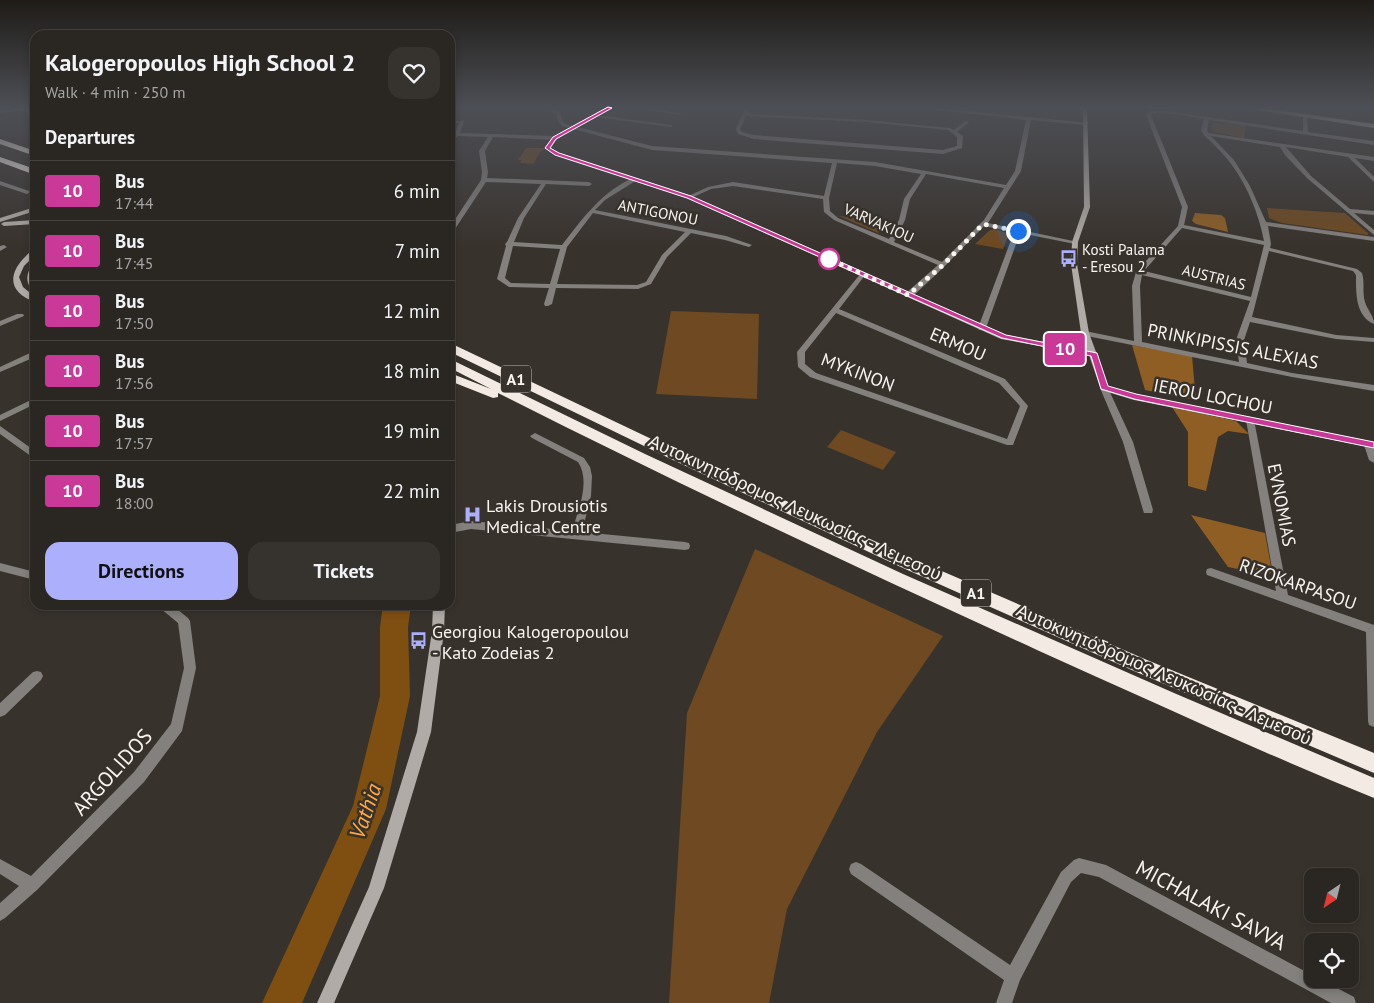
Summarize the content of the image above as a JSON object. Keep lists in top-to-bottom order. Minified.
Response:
{"streets":{"highway":["A1","Αυτοκινητόδρομος Λευκωσίας - Λεμεσού"],"street":["ANTIGONOU","VARVAKIOU","AUSTRIAS","ERMOU","PRINKIPISSIS ALEXIAS","MYKINON","IEROU LOCHOU","EVNOMIAS","RIZOKARPASOU","ARGOLIDOS","MICHALAKI SAVVA"]},"crossings":[["ERMOU","MYKINON"],["IEROU LOCHOU","EVNOMIAS"],["EVNOMIAS","RIZOKARPASOU"]],"water":["Vathia"],"places":{"bus stop":["Kosti Palama - Eresou 2","Georgiou Kalogeropoulou - Kato Zodeias 2"],"hospital":["Lakis Drousiotis Medical Centre"]},"lines":["bus line 10"],"north":"bottom left","page":{"on_map":"10","heading":[["Kalogeropoulos High School 2","Walk · 4 min · 250 m"],"Departures"],"list":[{"mark":"10","name":"Bus","note":"17:44","value":"6 min"},{"mark":"10","name":"Bus","note":"17:45","value":"7 min"},{"mark":"10","name":"Bus","note":"17:50","value":"12 min"},{"mark":"10","name":"Bus","note":"17:56","value":"18 min"},{"mark":"10","name":"Bus","note":"17:57","value":"19 min"},{"mark":"10","name":"Bus","note":"18:00","value":"22 min"}],"buttons":["Directions","Tickets"]}}
